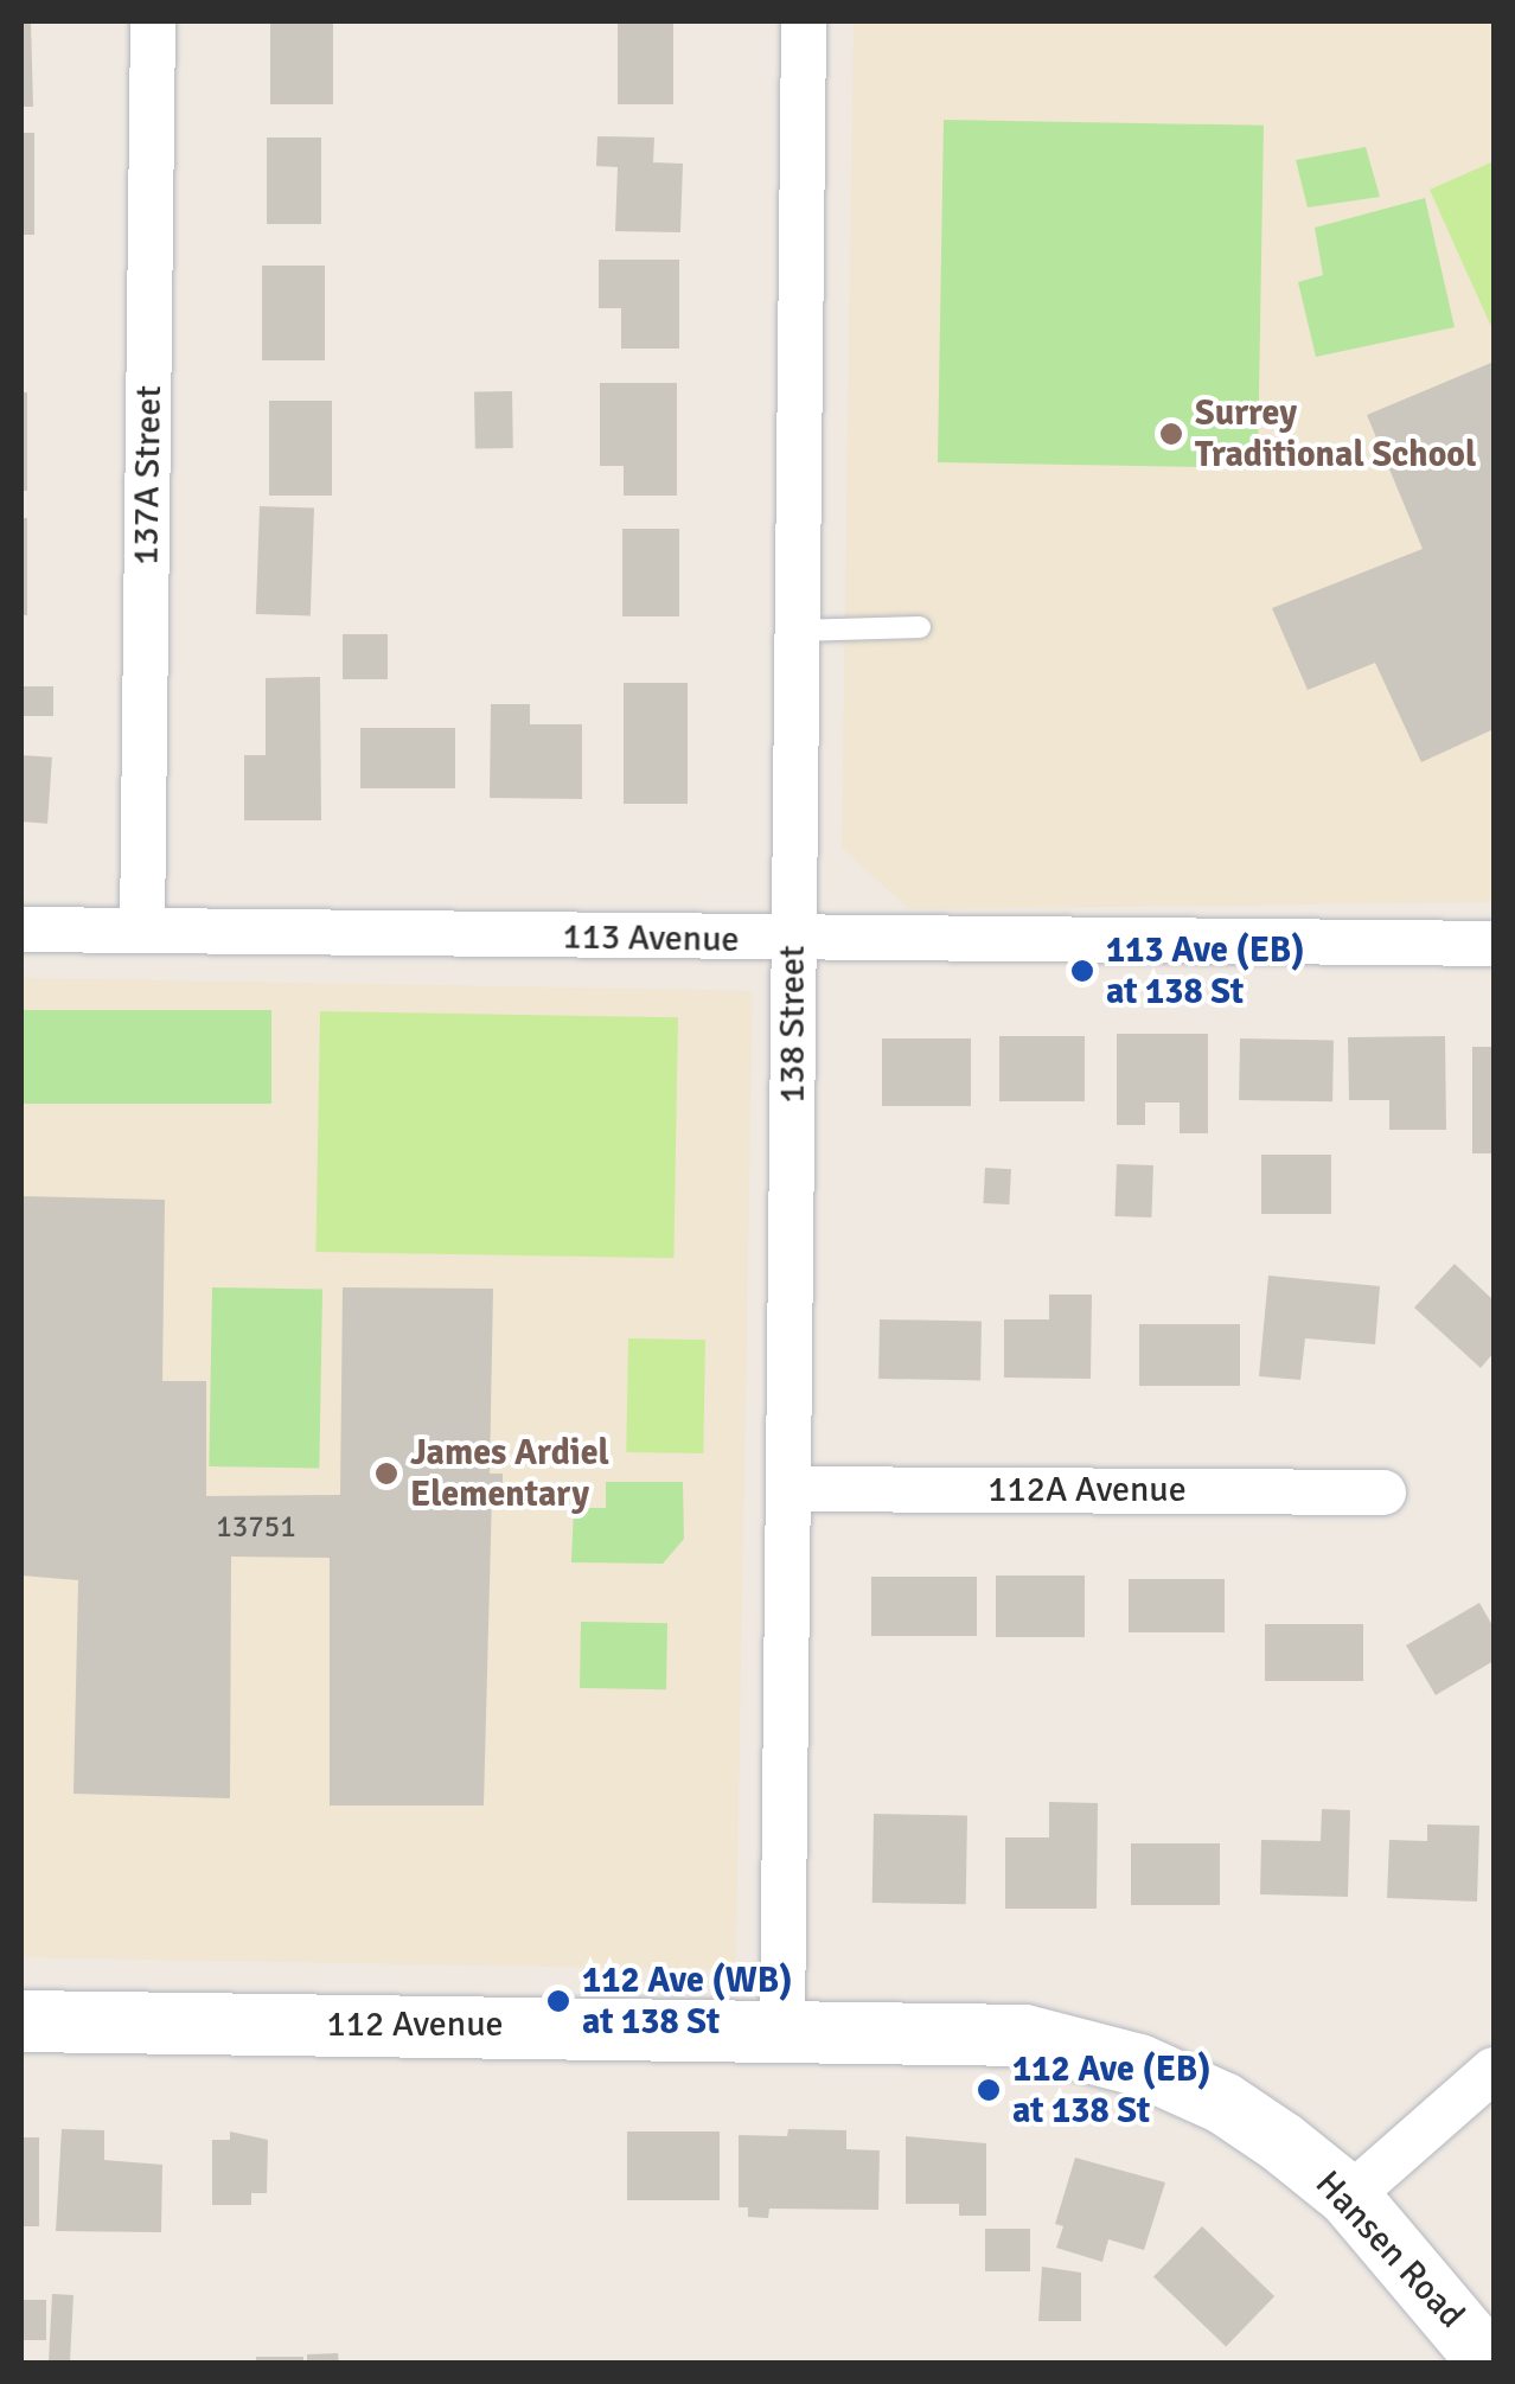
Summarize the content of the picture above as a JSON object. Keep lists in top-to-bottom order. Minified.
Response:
{"streets":{"main road":["112 Avenue","Hansen Road"],"street":["137A Street","113 Avenue","138 Street","112A Avenue"]},"crossings":[["137A Street","113 Avenue"],["113 Avenue","138 Street"],["138 Street","112A Avenue"],["138 Street","112 Avenue"],["112 Avenue","Hansen Road"]],"places":["Surrey Traditional School","113 Ave (EB) at 138 St","James Ardiel Elementary","112 Ave (WB) at 138 St","112 Ave (EB) at 138 St"],"house_numbers":["13751"]}
